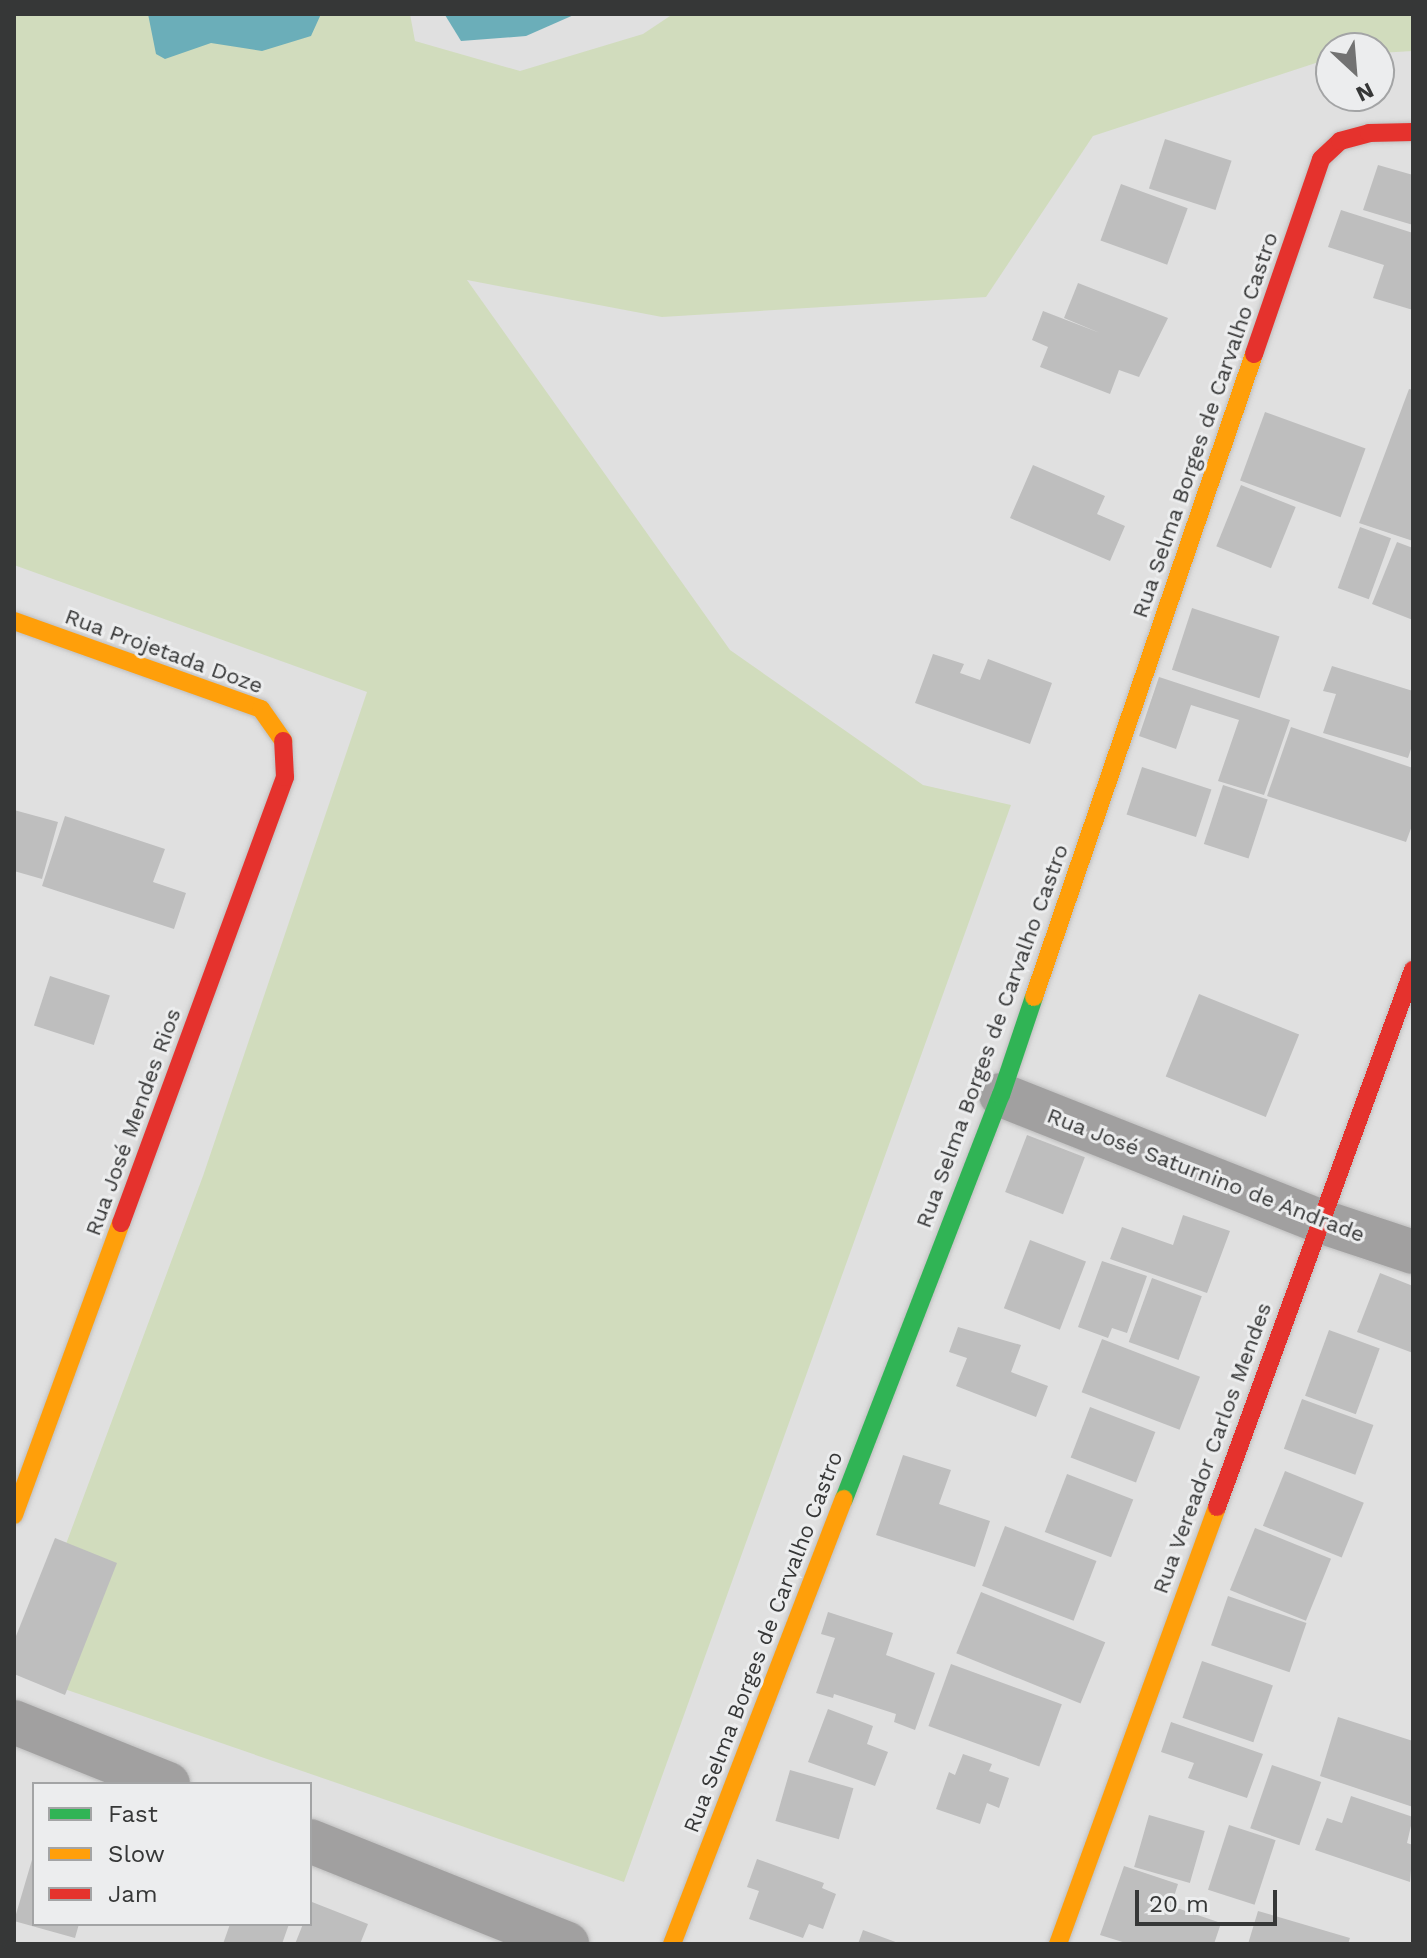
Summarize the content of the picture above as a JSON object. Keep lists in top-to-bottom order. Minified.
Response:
{"streets":{"street":["Rua Selma Borges de Carvalho Castro","Rua Projetada Doze","Rua José Mendes Rios","Rua José Saturnino de Andrade","Rua Vereador Carlos Mendes"]},"crossings":[["Rua Selma Borges de Carvalho Castro","Rua José Saturnino de Andrade"],["Rua Projetada Doze","Rua José Mendes Rios"],["Rua José Saturnino de Andrade","Rua Vereador Carlos Mendes"]],"legend":["Fast","Slow","Jam"],"scale_bar":"20 m","north":"bottom right"}
